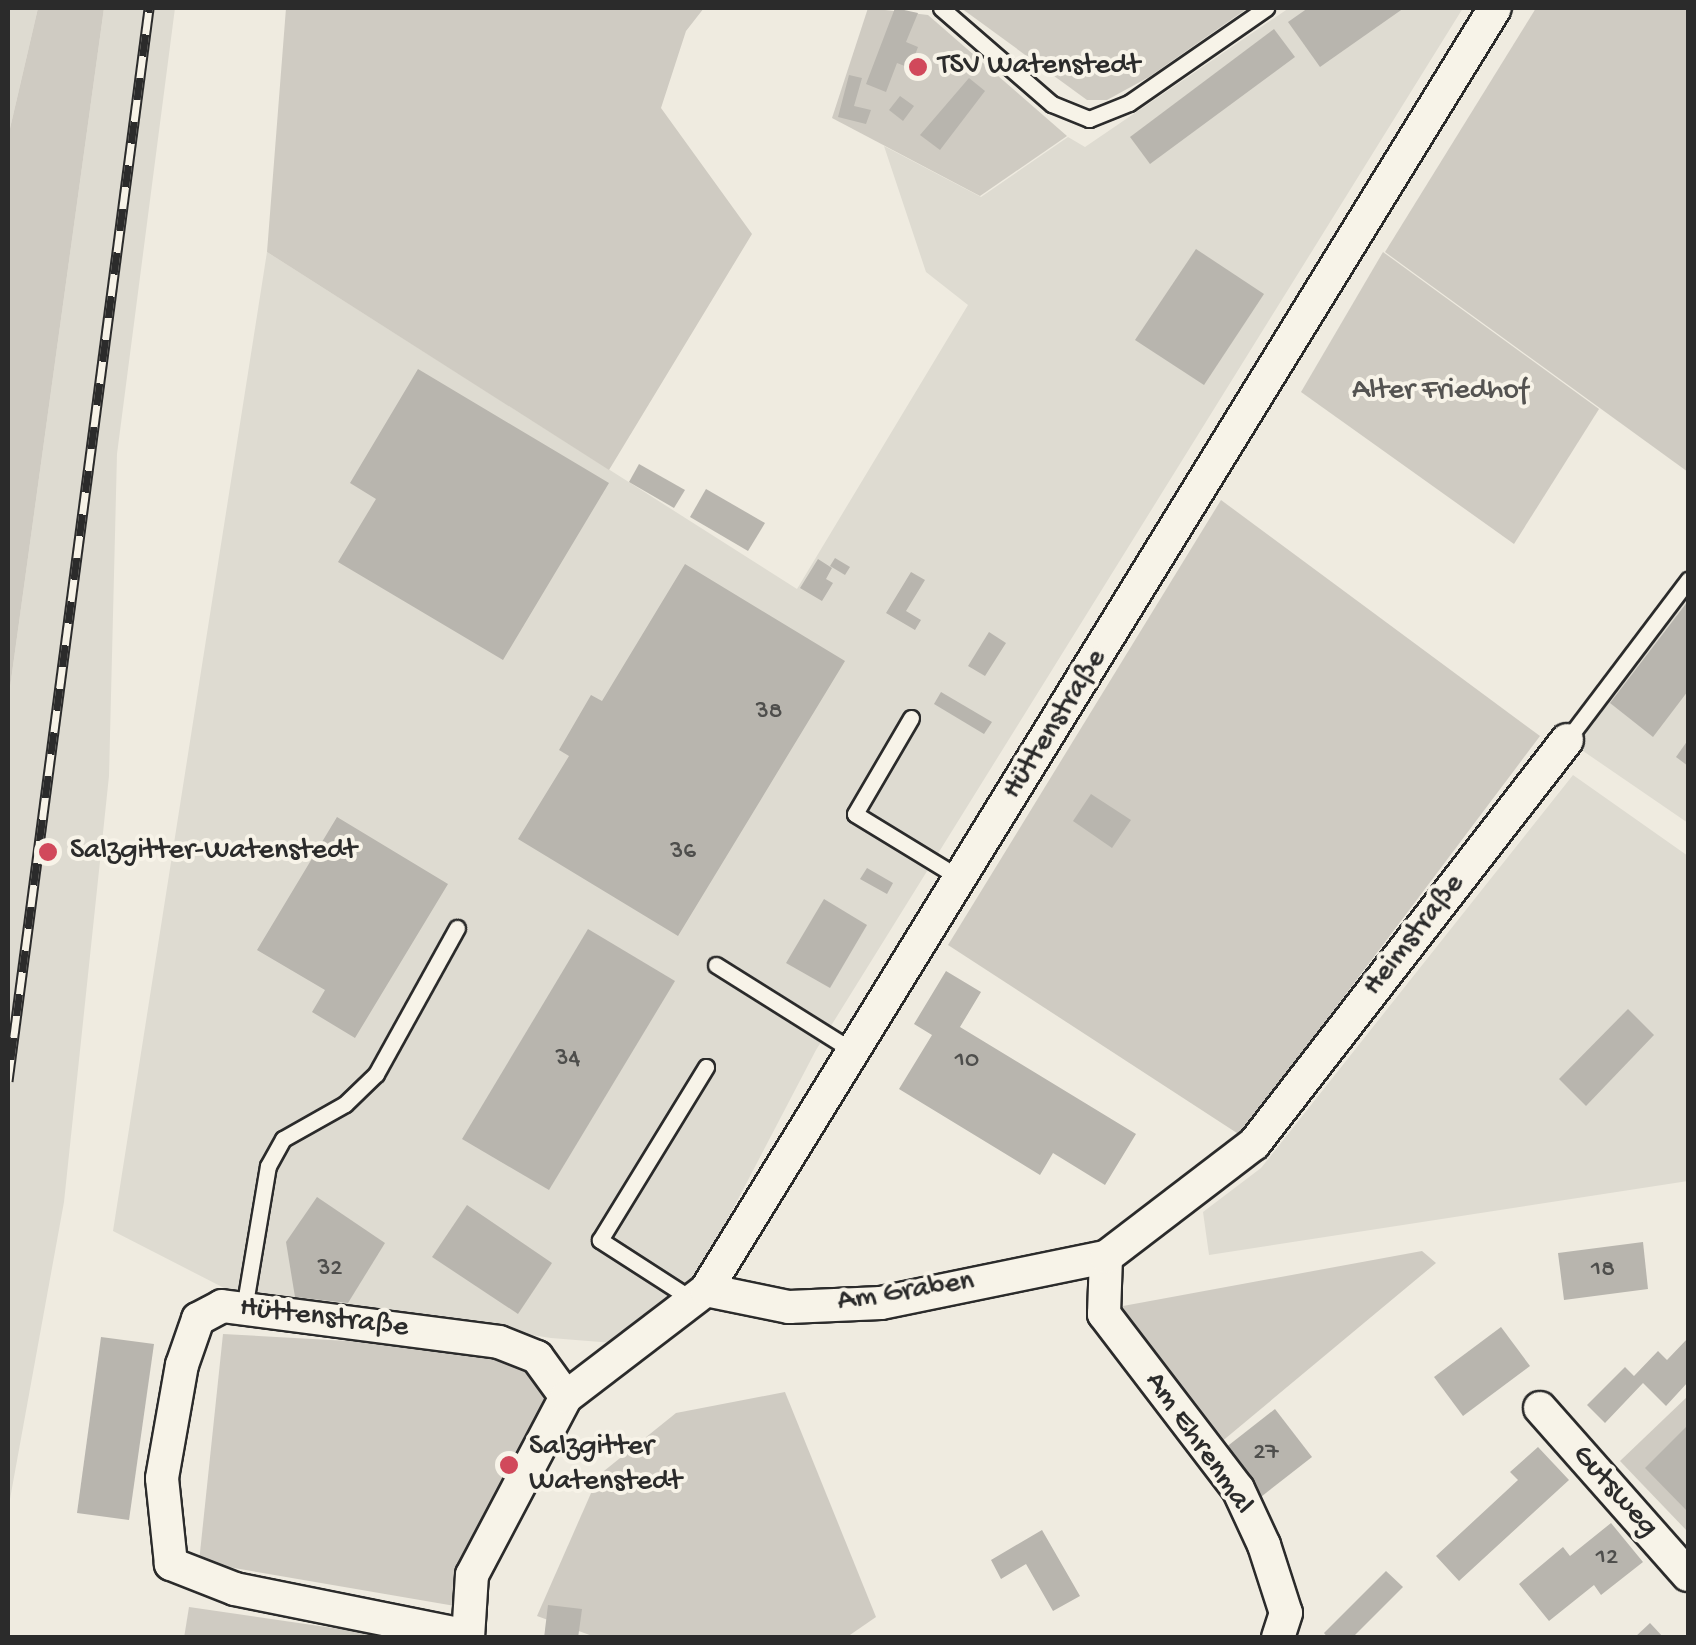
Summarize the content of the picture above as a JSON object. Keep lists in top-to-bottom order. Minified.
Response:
{"streets":{"street":["Hüttenstraße","Heimstraße","Am Graben","Am Ehrenmal","Gutsweg"]},"crossings":[["Hüttenstraße","Am Graben"],["Heimstraße","Am Graben"],["Heimstraße","Am Ehrenmal"],["Am Graben","Am Ehrenmal"]],"parks":["Alter Friedhof"],"places":["TSV Watenstedt","Salzgitter-Watenstedt","Salzgitter Watenstedt"],"house_numbers":["38","36","34","10","32","18","27","12"]}
